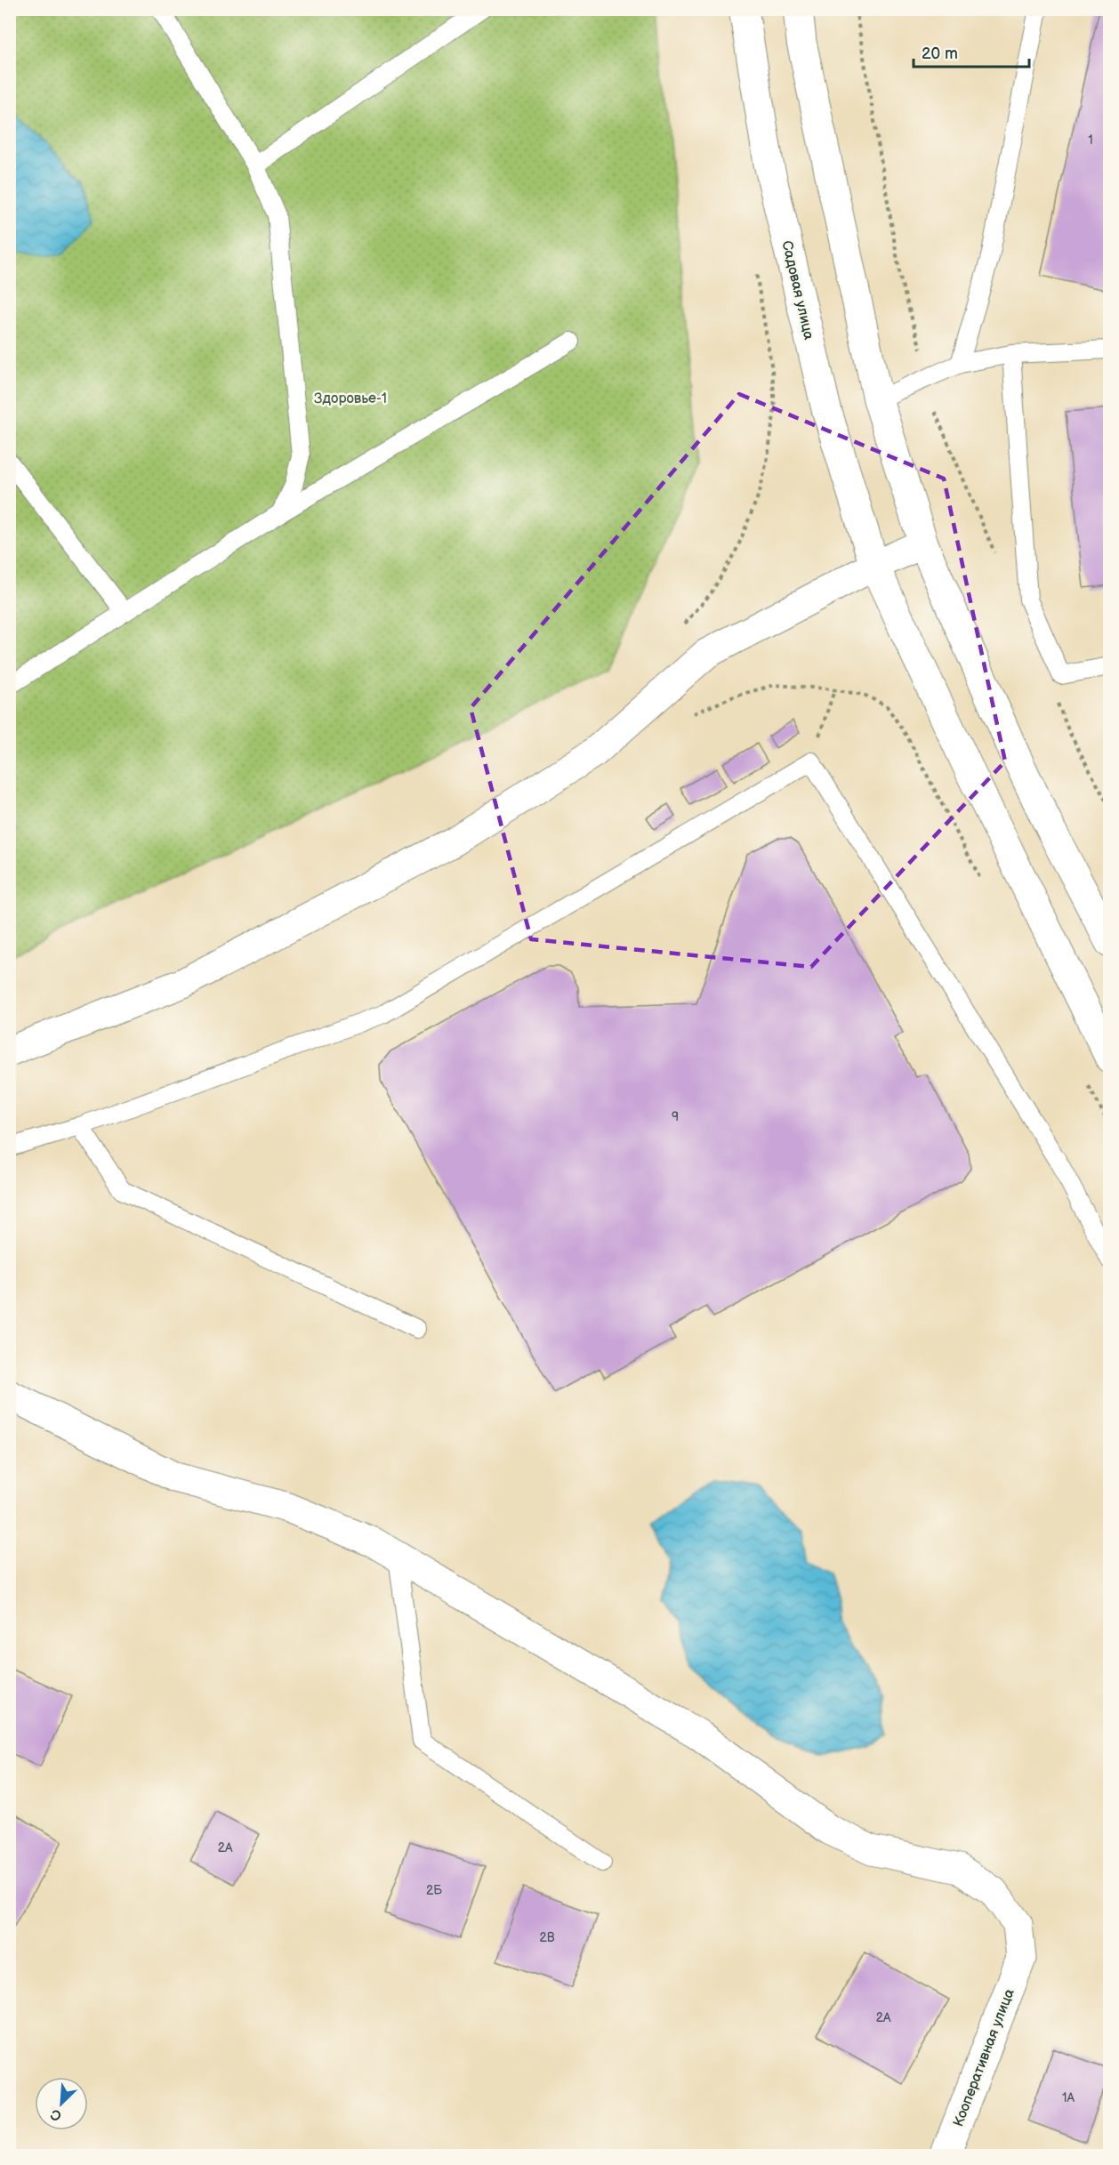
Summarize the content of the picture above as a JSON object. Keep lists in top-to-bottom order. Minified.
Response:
{"streets":{"street":["Садовая улица","Кооперативная улица"]},"parks":["Здоровье-1"],"house_numbers":["1","9","2А","2Б","2В","2А","1А"],"scale_bar":"20 m","north":"bottom left"}
